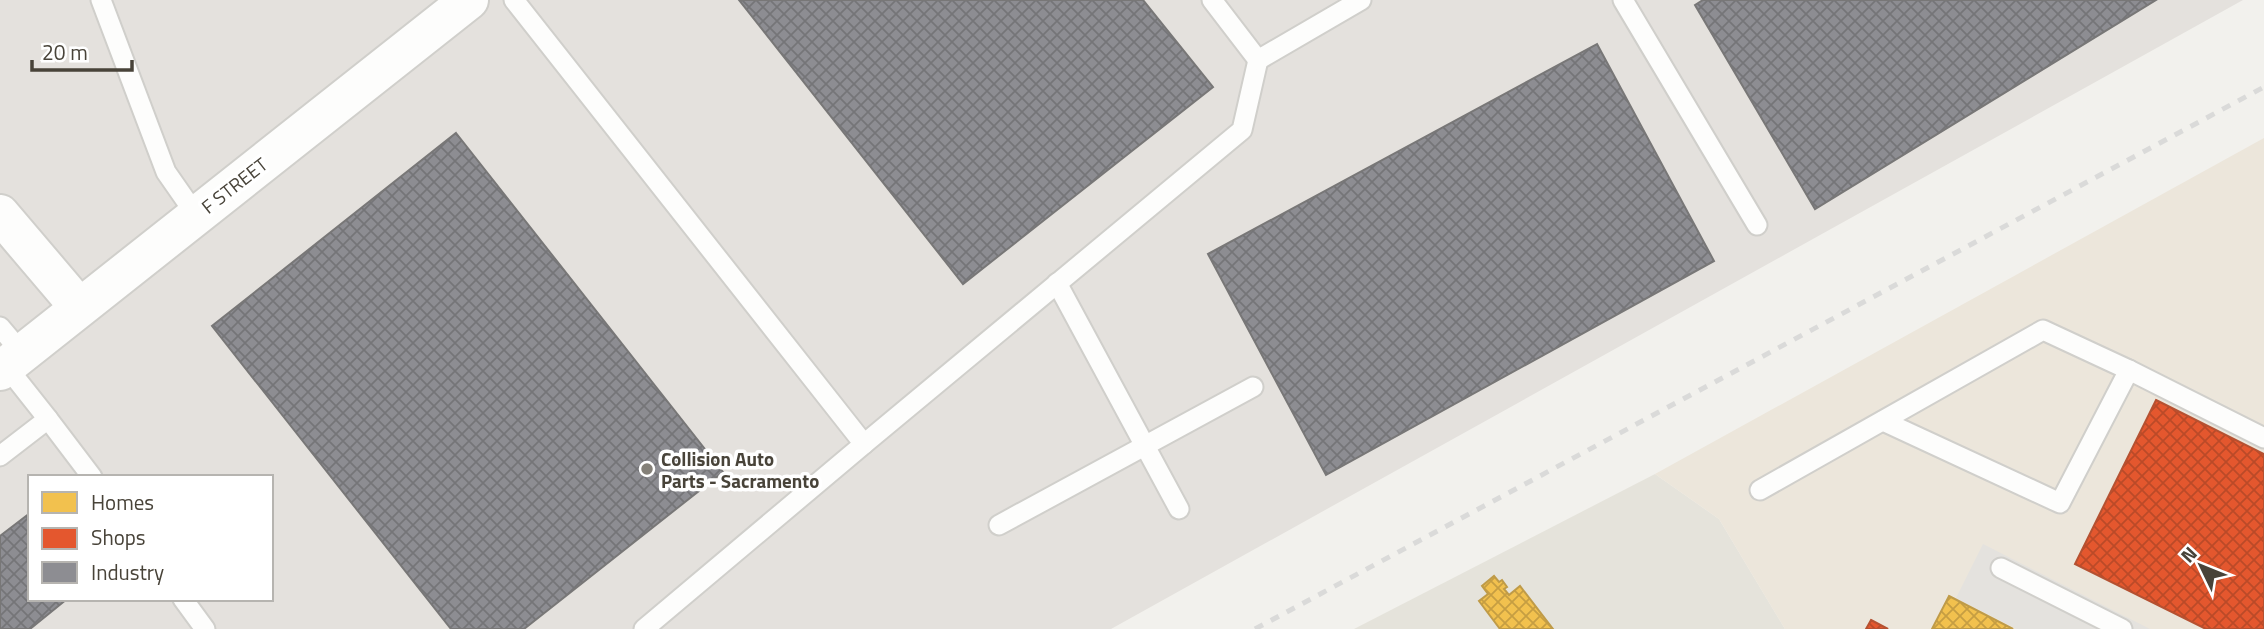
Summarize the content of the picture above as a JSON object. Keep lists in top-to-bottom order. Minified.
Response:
{"streets":{"street":["F STREET"]},"places":["Collision Auto Parts - Sacramento"],"legend":["Homes","Shops","Industry"],"scale_bar":"20 m","north":"top left"}
